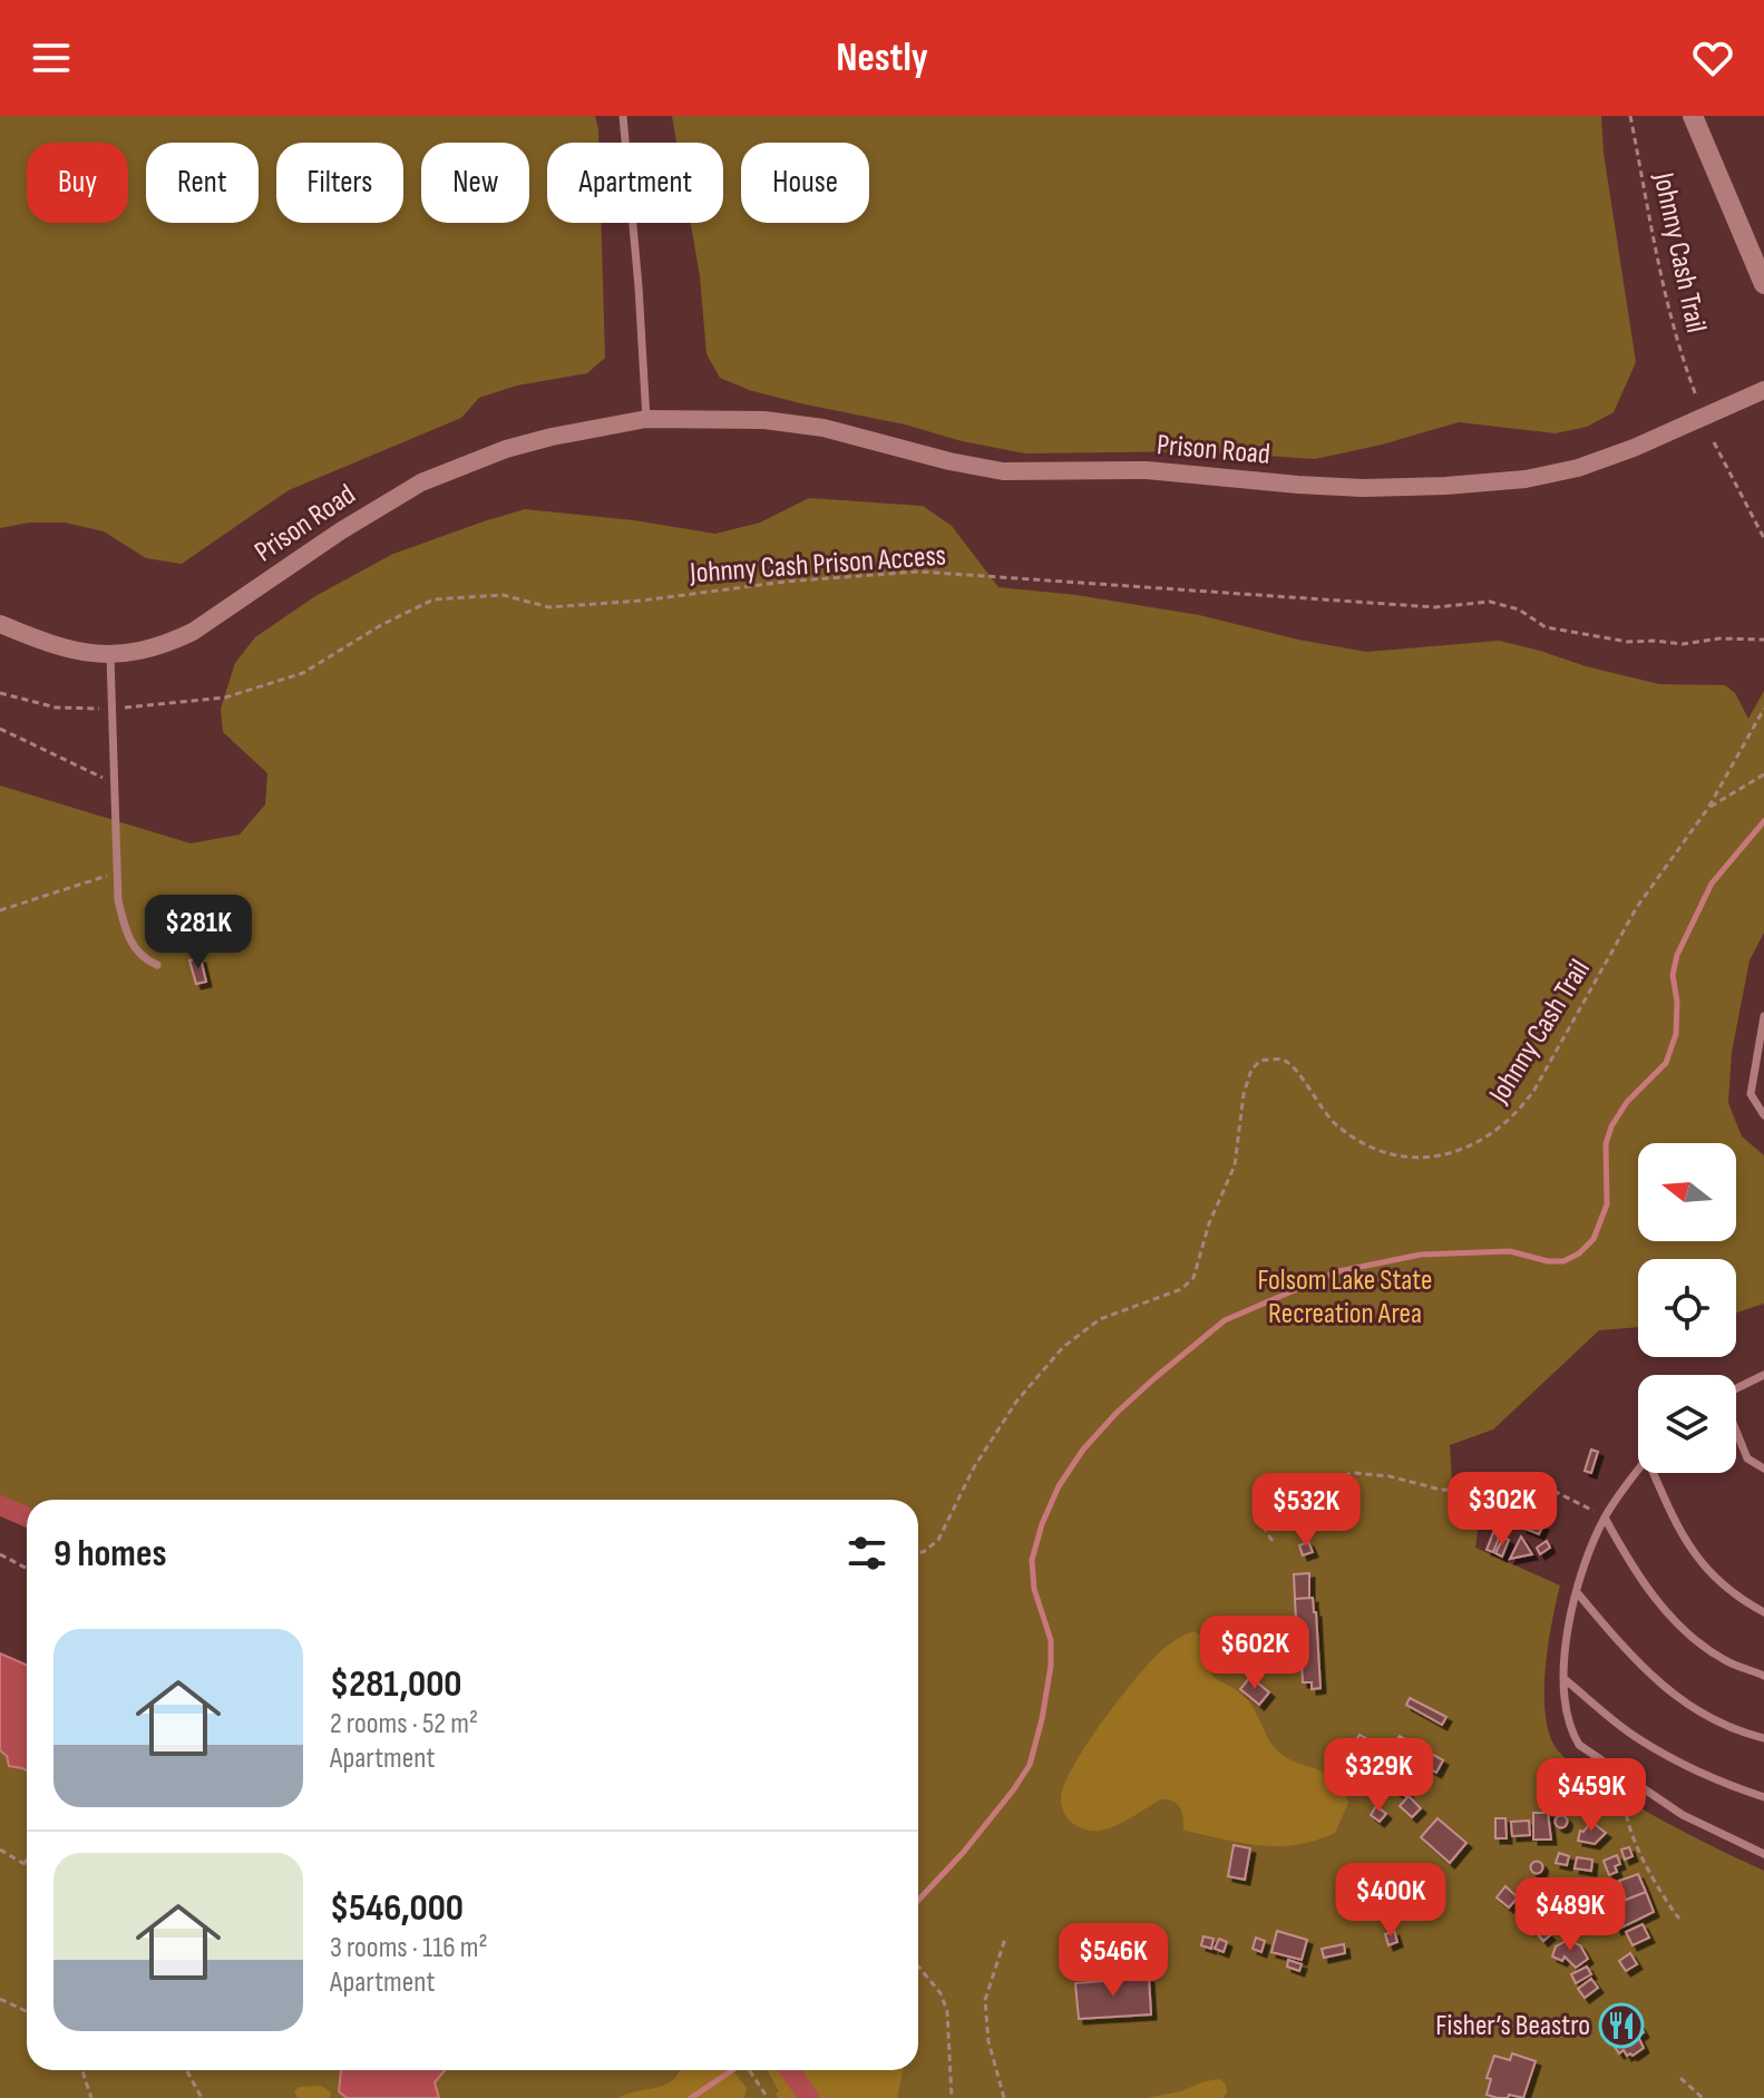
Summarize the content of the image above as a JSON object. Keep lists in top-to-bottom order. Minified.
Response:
{"streets":{"street":["Prison Road"],"path":["Johnny Cash Trail","Johnny Cash Prison Access"]},"parks":["Folsom Lake State Recreation Area"],"places":{"restaurant":["Fisher’s Beastro"]},"north":"left","page":{"header":"Nestly","chip":["Buy","Rent","Filters","New","Apartment","House"],"price":["$281K","$302K","$532K","$602K","$329K","$459K","$400K","$489K","$546K"],"heading":"9 homes","list":[{"name":"$281,000","note":"2 rooms · 52 m² · Apartment"},{"name":"$546,000","note":"3 rooms · 116 m² · Apartment"}]}}
